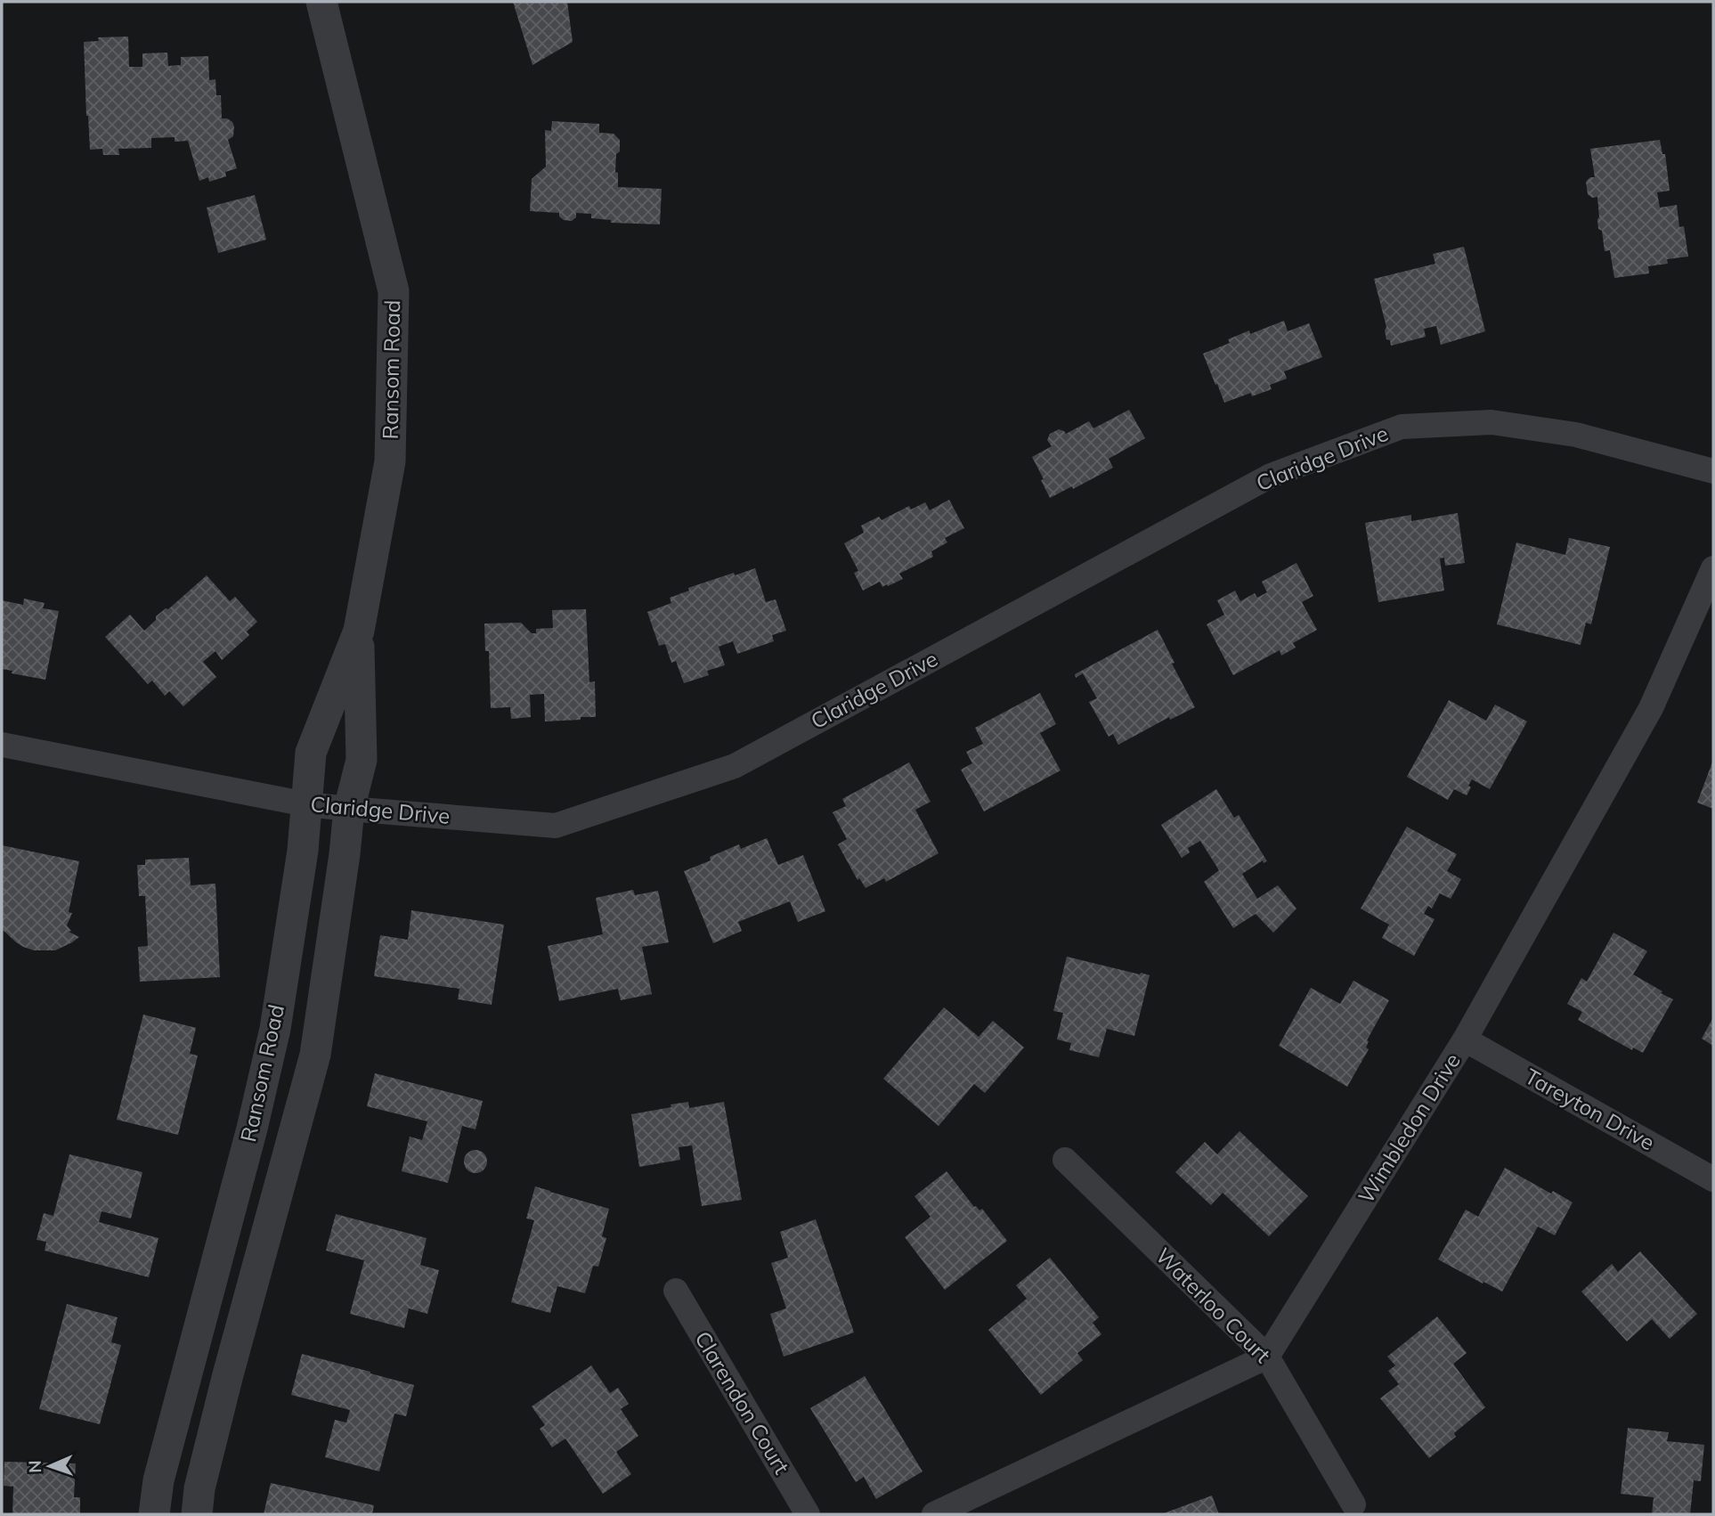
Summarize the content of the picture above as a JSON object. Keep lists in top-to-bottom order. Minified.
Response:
{"streets":{"street":["Ransom Road","Claridge Drive","Tareyton Drive","Wimbledon Drive","Waterloo Court","Clarendon Court"]},"crossings":[["Ransom Road","Claridge Drive"],["Tareyton Drive","Wimbledon Drive"],["Wimbledon Drive","Waterloo Court"]],"north":"left"}
